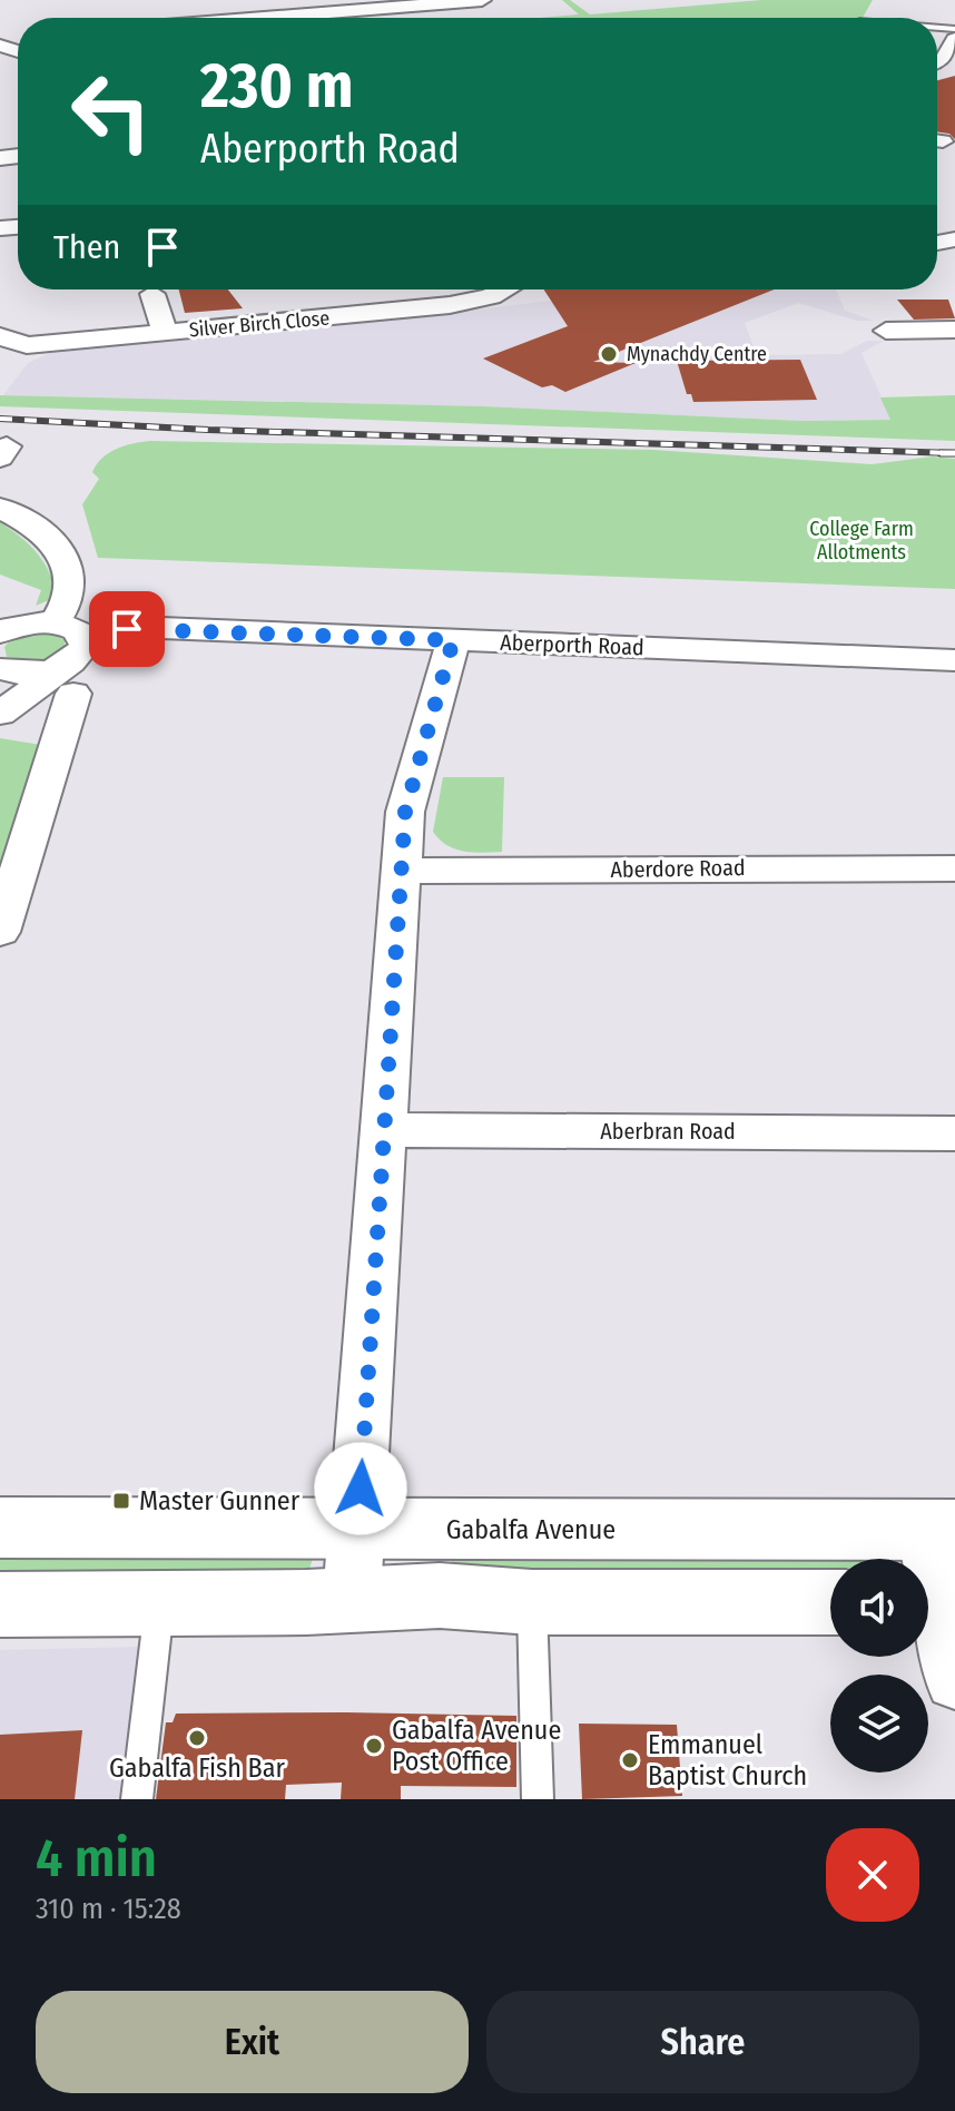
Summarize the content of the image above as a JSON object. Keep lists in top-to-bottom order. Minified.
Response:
{"streets":{"street":["Silver Birch Close","Aberporth Road","Aberdore Road","Aberbran Road","Gabalfa Avenue"]},"parks":["College Farm Allotments"],"places":{"other":["Mynachdy Centre","Gabalfa Fish Bar","Gabalfa Avenue Post Office","Emmanuel Baptist Church"],"transit":["Master Gunner"]},"page":{"turn":["230 m","Aberporth Road"],"then":"Then","heading":["4 min","310 m · 15:28"],"buttons":["Exit","Share"]}}
